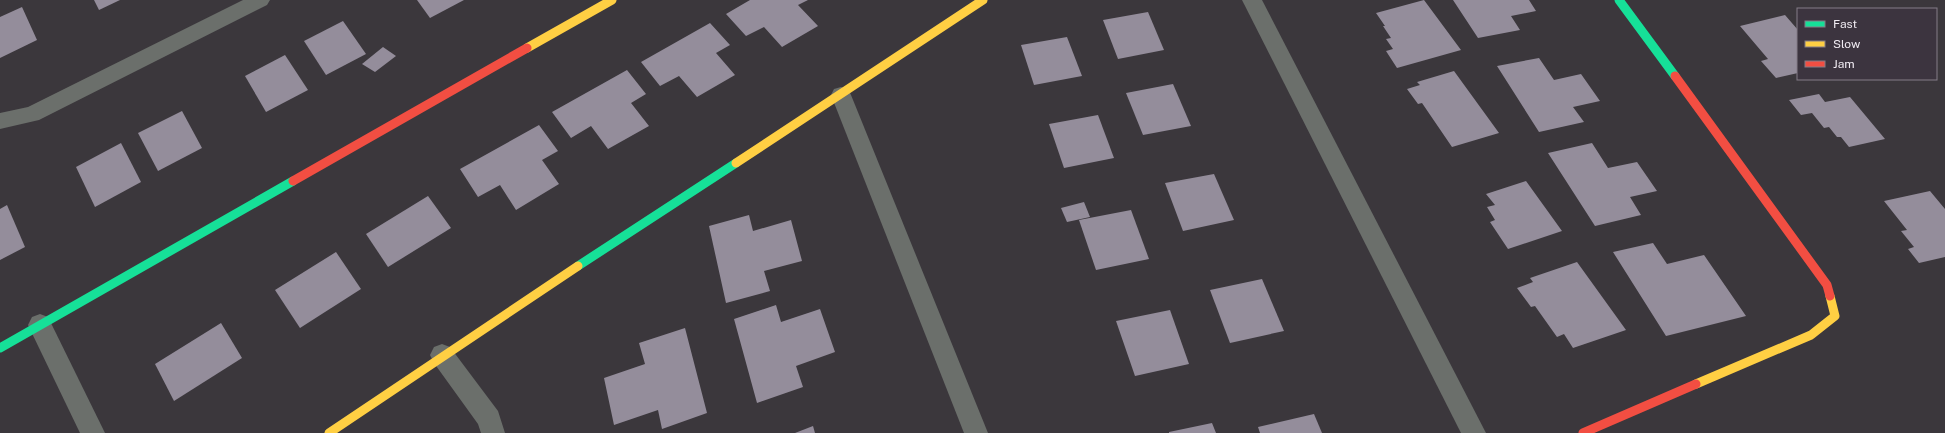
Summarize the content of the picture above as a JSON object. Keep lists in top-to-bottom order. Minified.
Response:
{"legend":["Fast","Slow","Jam"]}
